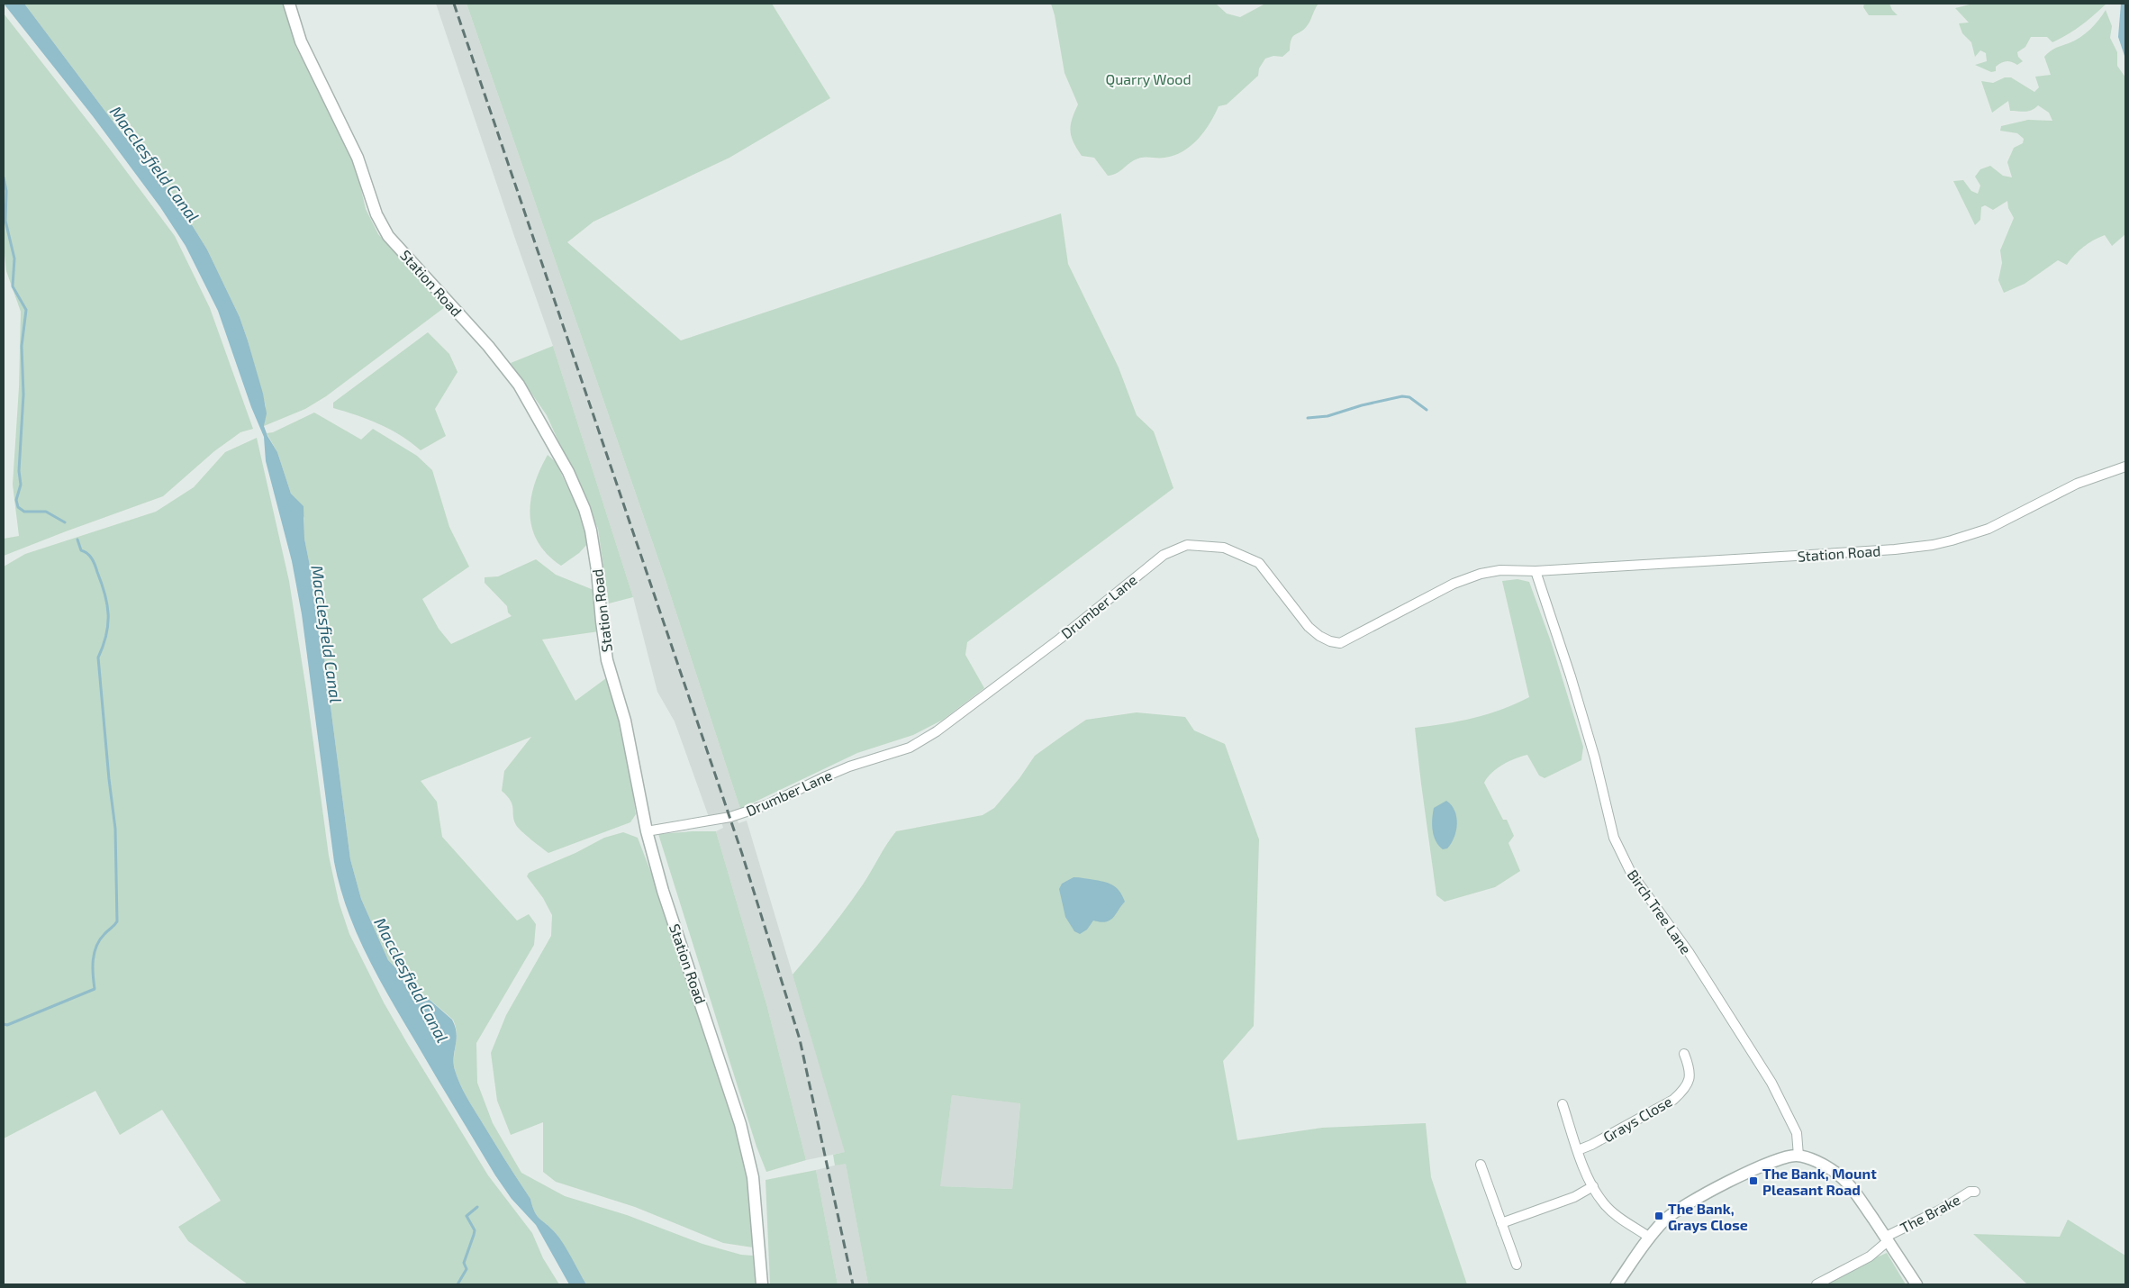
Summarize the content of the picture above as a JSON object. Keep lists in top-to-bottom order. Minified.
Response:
{"streets":{"street":["Station Road","Drumber Lane","Birch Tree Lane","Grays Close","The Brake"]},"crossings":[["Station Road","Drumber Lane"],["Station Road","Birch Tree Lane"],["Drumber Lane","Birch Tree Lane"]],"water":["Macclesfield Canal"],"parks":["Quarry Wood"],"places":{"transit":["The Bank, Mount Pleasant Road","The Bank, Grays Close"]}}
